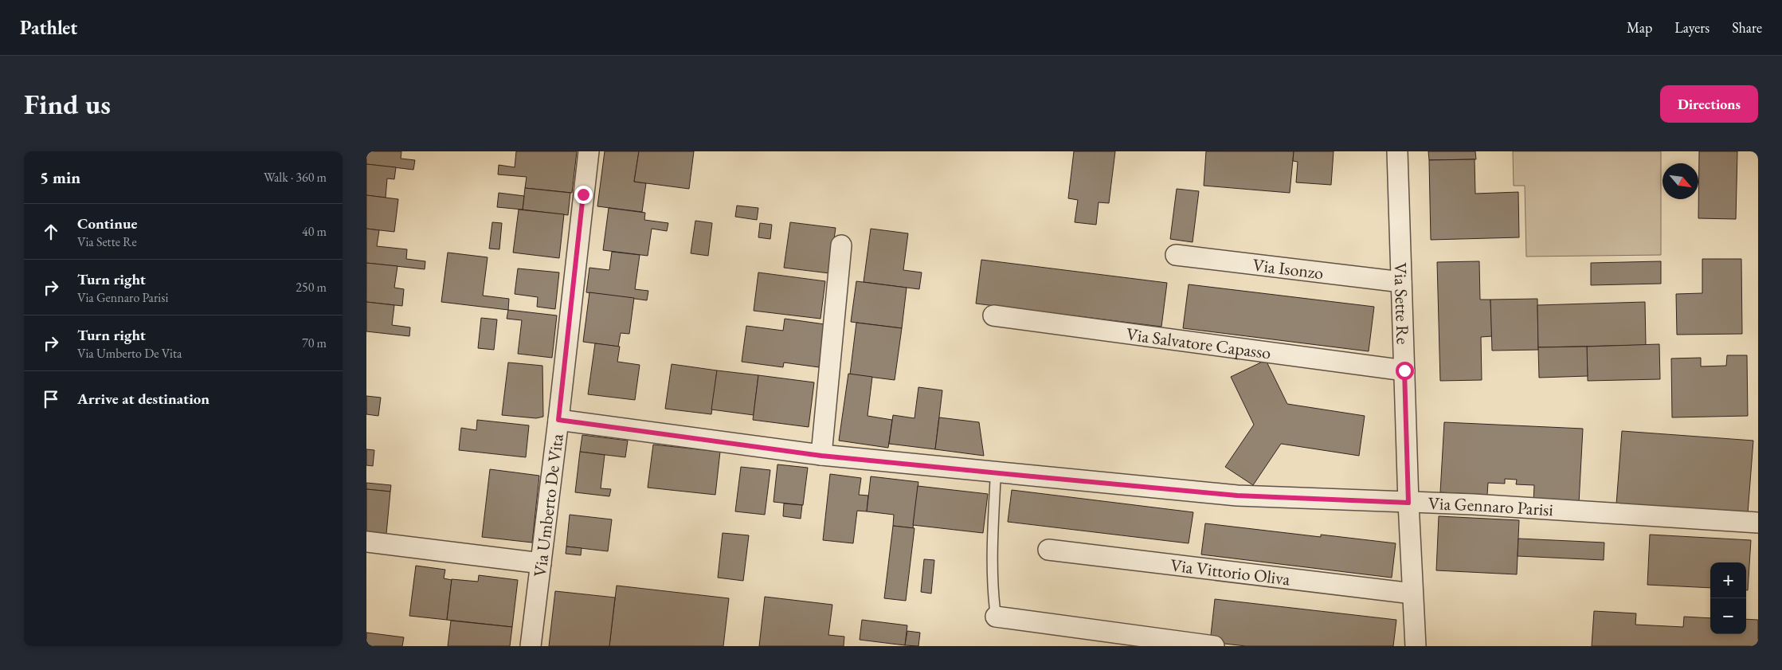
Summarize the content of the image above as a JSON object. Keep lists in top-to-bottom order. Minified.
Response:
{"streets":{"street":["Via Isonzo","Via Sette Re","Via Salvatore Capasso","Via Umberto De Vita","Via Gennaro Parisi","Via Vittorio Oliva"]},"crossings":[["Via Isonzo","Via Sette Re"],["Via Sette Re","Via Salvatore Capasso"],["Via Sette Re","Via Gennaro Parisi"],["Via Sette Re","Via Vittorio Oliva"],["Via Umberto De Vita","Via Gennaro Parisi"]],"north":"bottom right","page":{"header":"Pathlet","nav":["Map","Layers","Share"],"buttons":"Directions","title":"Find us","heading":["5 min","Walk · 360 m"],"list":[["Continue","Via Sette Re","40 m"],["Turn right","Via Gennaro Parisi","250 m"],["Turn right","Via Umberto De Vita","70 m"],"Arrive at destination"],"map_buttons":["+","−"]}}
